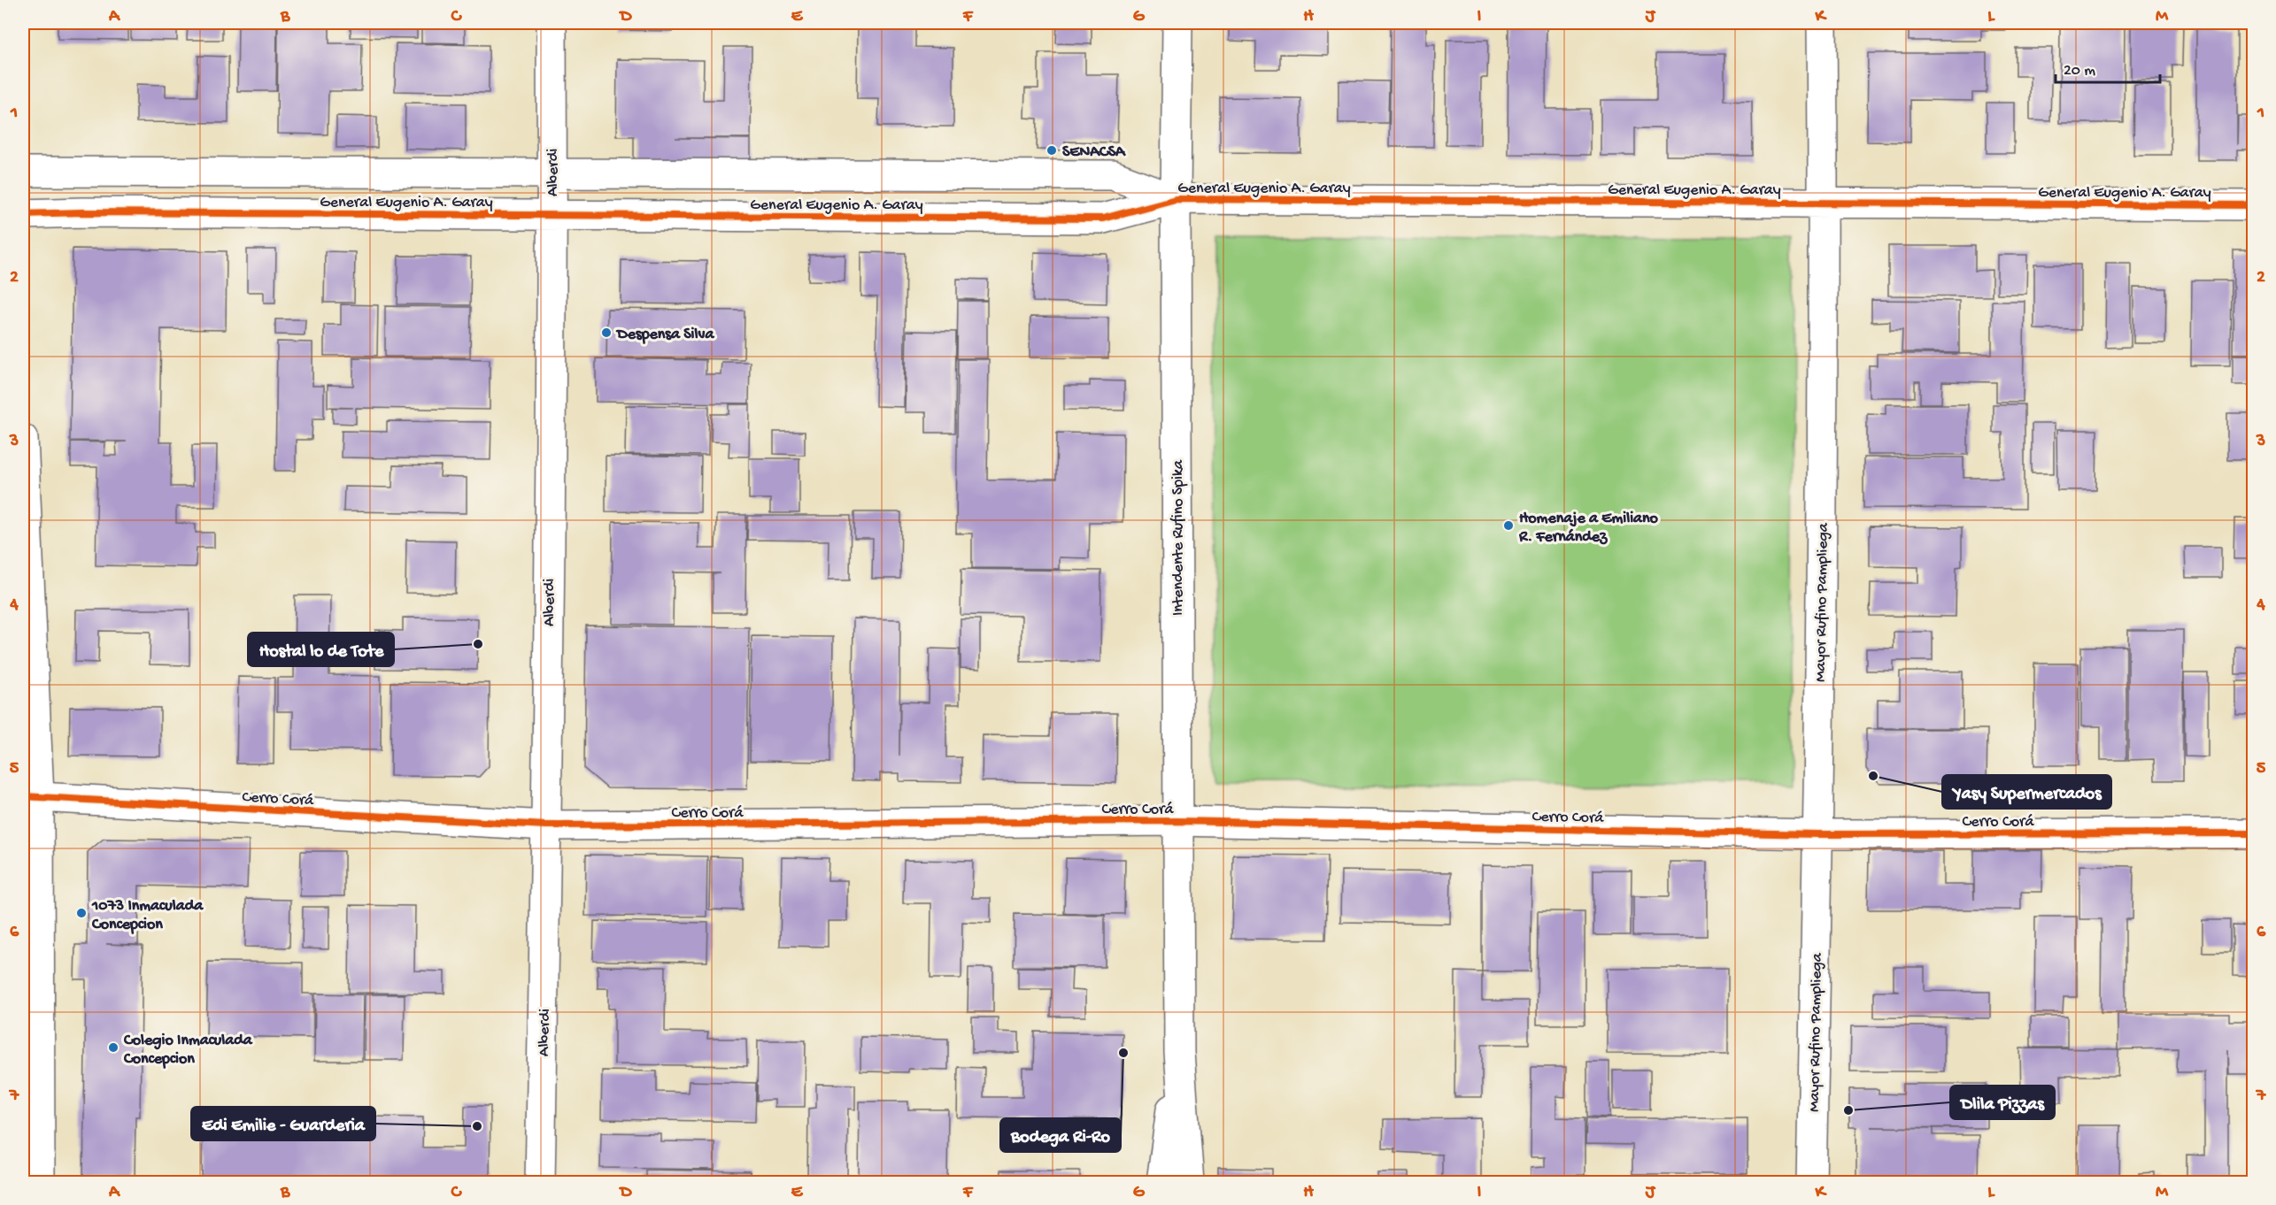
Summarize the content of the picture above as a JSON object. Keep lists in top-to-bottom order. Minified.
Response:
{"streets":{"street":["Alberdi","General Eugenio A. Garay","Intendente Rufino Spika","Mayor Rufino Pampliega","Cerro Corá"]},"crossings":[["Alberdi","General Eugenio A. Garay"],["Alberdi","Cerro Corá"],["General Eugenio A. Garay","Intendente Rufino Spika"],["General Eugenio A. Garay","Mayor Rufino Pampliega"],["Intendente Rufino Spika","Cerro Corá"],["Mayor Rufino Pampliega","Cerro Corá"]],"places":["SENACSA","Despensa Silva","Homenaje a Emiliano R. Fernández","Hostal lo de Tote","Yasy Supermercados","1073 Inmaculada Concepcion","Colegio Inmaculada Concepcion","Bodega Ri-Ro","Dlila Pizzas","Edi Emilie - Guarderia"],"scale_bar":"20 m","grid":{"columns":["A","B","C","D","E","F","G","H","I","J","K","L","M"],"rows":["1","2","3","4","5","6","7"]}}
